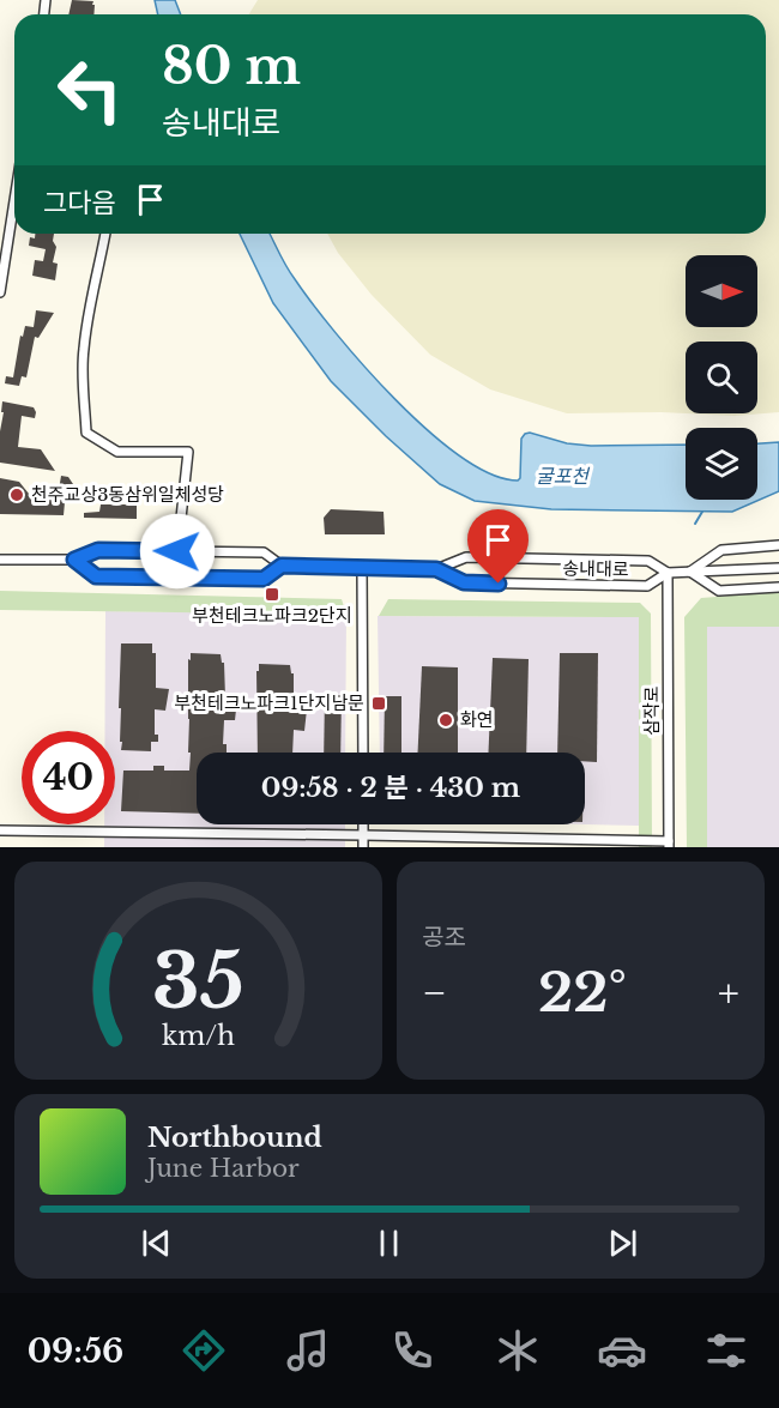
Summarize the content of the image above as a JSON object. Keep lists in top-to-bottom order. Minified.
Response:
{"streets":{"street":["송내대로","삼작로"]},"crossings":[["송내대로","삼작로"]],"water":["굴포천"],"places":{"other":["천주교상3동삼위일체성당","화연"],"transit":["부천테크노파크2단지","부천테크노파크1단지남문"]},"north":"right","page":{"turn":["80 m","송내대로"],"then":"그다음","limit":"40","trip":"09:58 · 2 분 · 430 m","tile":"공조","heat":["−","22°","+"],"song":["Northbound","June Harbor"],"tabs":"09:56","gauge":["35","km/h"]}}
